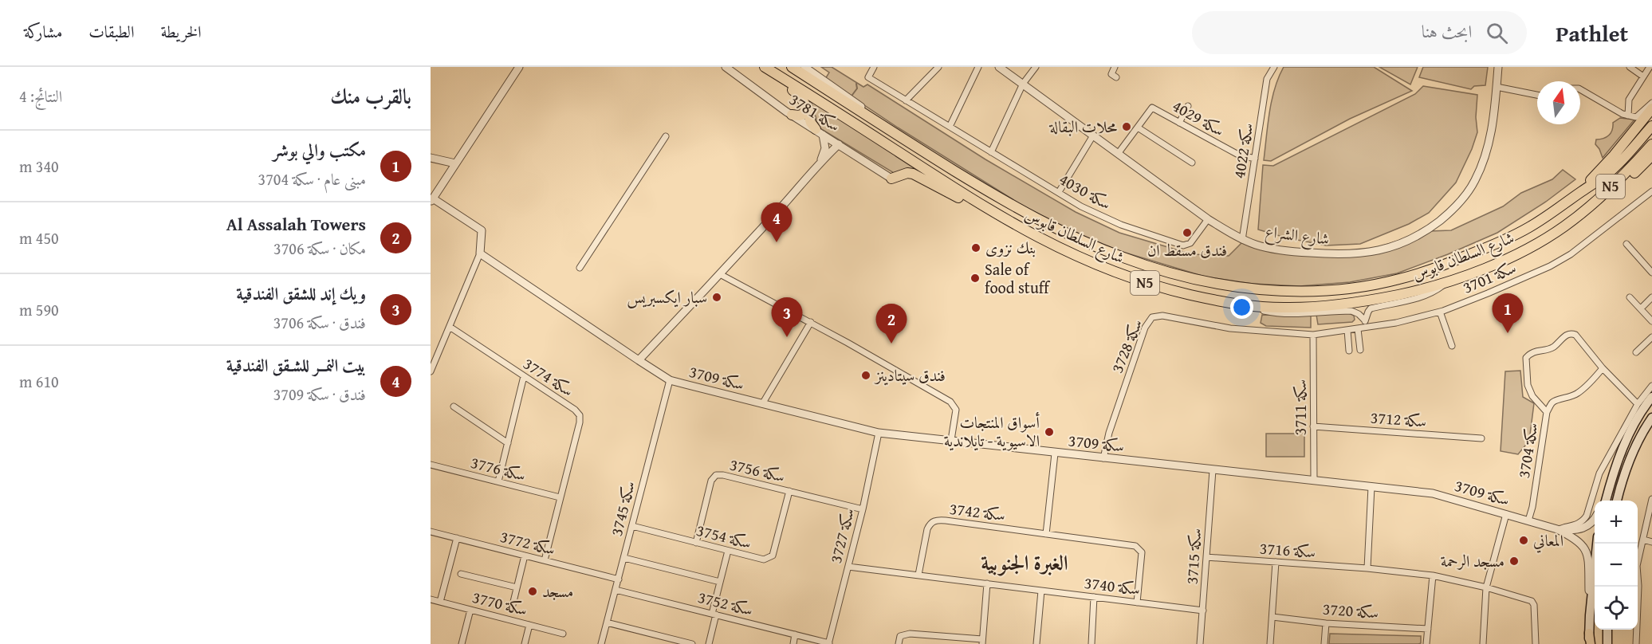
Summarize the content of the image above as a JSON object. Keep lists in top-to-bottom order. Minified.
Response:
{"streets":{"highway":["N5","شارع السلطان قابوس"],"street":["سكة 3781","سكة 4029","سكة 4022","سكة 4030","شارع الشراع","سكة 3701","سكة 3728","سكة 3774","سكة 3709","سكة 3711","سكة 3712","سكة 3704","سكة 3776","سكة 3756","سكة 3745","سكة 3742","سكة 3727","سكة 3754","سكة 3772","سكة 3716","سكة 3715","سكة 3740","سكة 3770","سكة 3752","سكة 3720"]},"crossings":[["سكة 4029","سكة 4022"],["سكة 4029","شارع الشراع"],["سكة 4022","شارع الشراع"],["سكة 4030","شارع الشراع"],["سكة 3701","سكة 3728"],["سكة 3701","سكة 3711"],["سكة 3728","سكة 3709"],["سكة 3728","سكة 3711"],["سكة 3774","سكة 3776"],["سكة 3774","سكة 3772"],["سكة 3709","سكة 3711"],["سكة 3709","سكة 3704"],["سكة 3709","سكة 3745"],["سكة 3709","سكة 3727"],["سكة 3709","سكة 3715"],["سكة 3711","سكة 3712"],["سكة 3756","سكة 3727"],["سكة 3756","سكة 3754"],["سكة 3745","سكة 3754"],["سكة 3745","سكة 3772"],["سكة 3745","سكة 3752"],["سكة 3742","سكة 3740"],["سكة 3727","سكة 3740"],["سكة 3727","سكة 3752"],["سكة 3716","سكة 3715"],["سكة 3715","سكة 3740"]],"districts":["الغبرة الجنوبية"],"places":["محلات البقالة","فندق مسقط ان","بنك نزوى","Sale of food stuff","سبار ايكسبريس","فندق سيتادينز","أسواق المنتجات الاسيوية - تايلاندية","المعاني","مسجد الرحمة","مسجد"],"north":"top","page":{"header":"Pathlet","search":"ابحث هنا","nav":["الخريطة","الطبقات","مشاركة"],"heading":["بالقرب منك","النتائج: 4"],"list":[{"mark":"1","name":"مكتب والي بوشر","note":"مبنى عام · سكة 3704","value":"340 m"},{"mark":"2","name":"Al Assalah Towers","note":"مكان · سكة 3706","value":"450 m"},{"mark":"3","name":"ويك إند للشقق الفندقية","note":"فندق · سكة 3706","value":"590 m"},{"mark":"4","name":"بيت النمــر للشـقق الفندقية","note":"فندق · سكة 3709","value":"610 m"}],"pins":["4","1","3","2"],"map_buttons":["+","−"]}}
